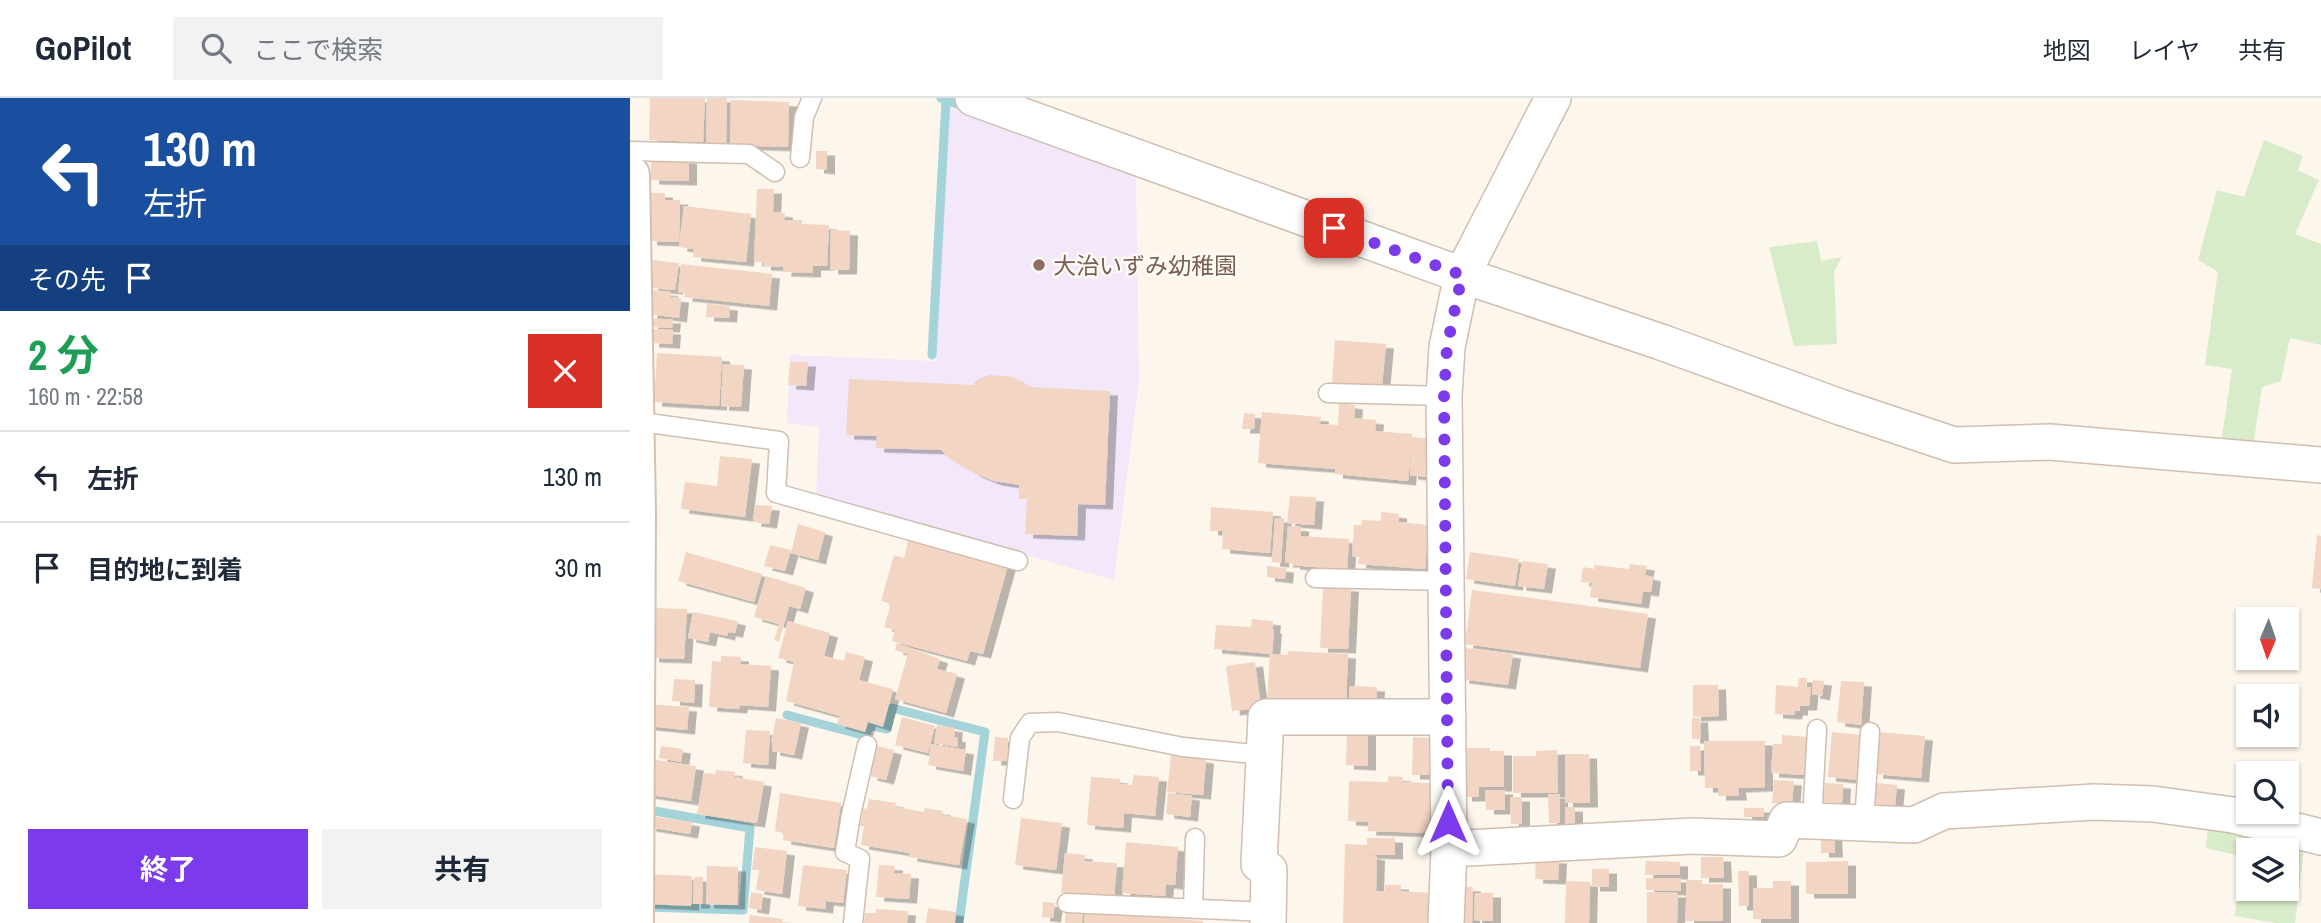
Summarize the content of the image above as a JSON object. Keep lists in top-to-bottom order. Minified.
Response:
{"places":["大治いずみ幼稚園"],"north":"bottom","page":{"header":"GoPilot","search":"ここで検索","nav":["地図","レイヤ","共有"],"turn":["130 m","左折"],"then":"その先","heading":["2 分","160 m · 22:58"],"list":[{"name":"左折","value":"130 m"},{"name":"目的地に到着","value":"30 m"}],"buttons":["終了","共有"]}}
